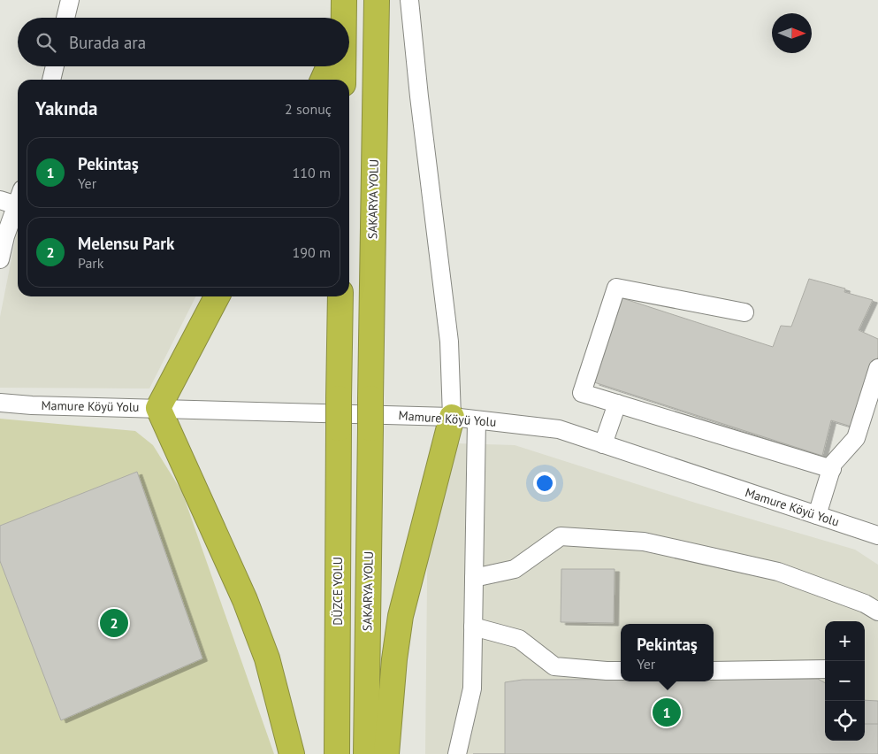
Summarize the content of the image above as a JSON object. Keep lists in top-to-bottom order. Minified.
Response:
{"streets":{"highway":["SAKARYA YOLU","DÜZCE YOLU"],"street":["Mamure Köyü Yolu"]},"north":"right","page":{"search":"Burada ara","heading":["Yakında","2 sonuç"],"list":[{"mark":"1","name":"Pekintaş","note":"Yer","value":"110 m"},{"mark":"2","name":"Melensu Park","note":"Park","value":"190 m"}],"pins":["2","1"],"map_buttons":["+","−"],"popup":["Pekintaş","Yer"]}}
